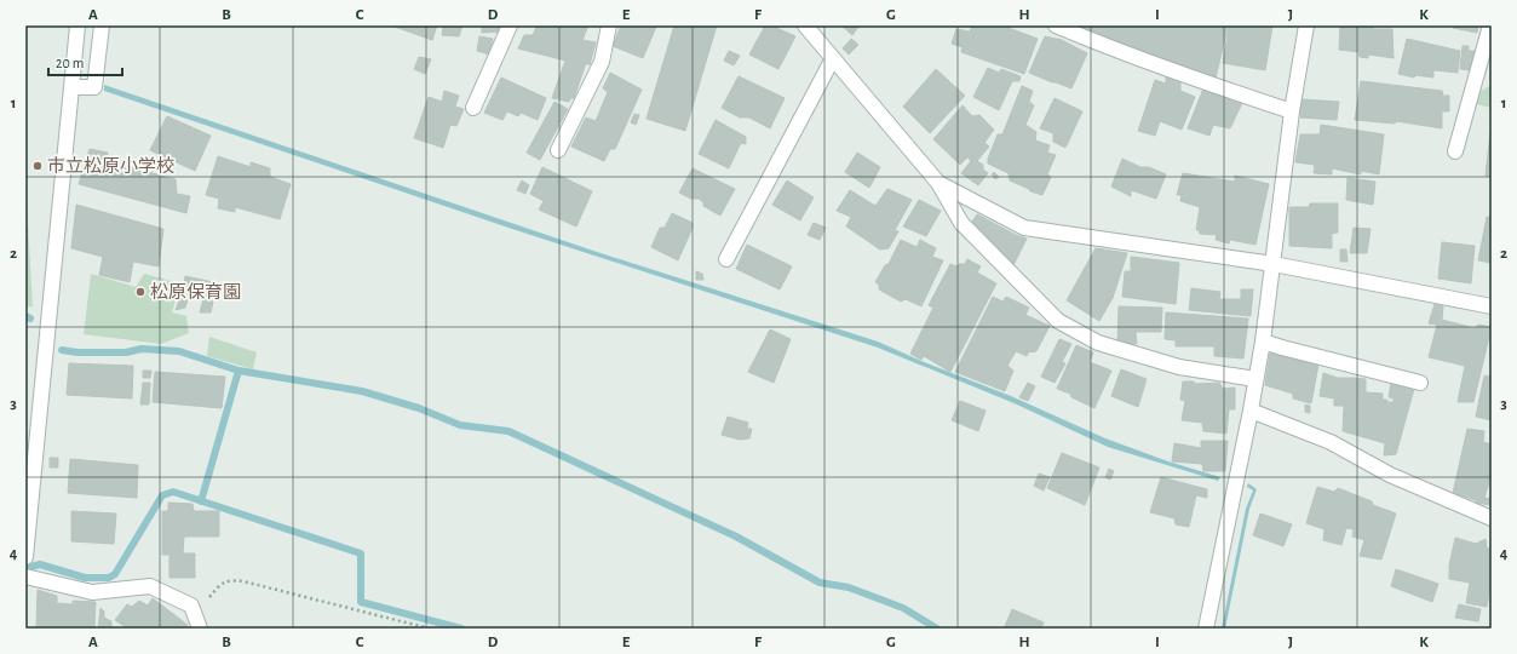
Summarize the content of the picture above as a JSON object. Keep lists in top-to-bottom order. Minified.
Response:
{"places":["市立松原小学校","松原保育園"],"scale_bar":"20 m","grid":{"columns":["A","B","C","D","E","F","G","H","I","J","K"],"rows":["1","2","3","4"]}}
